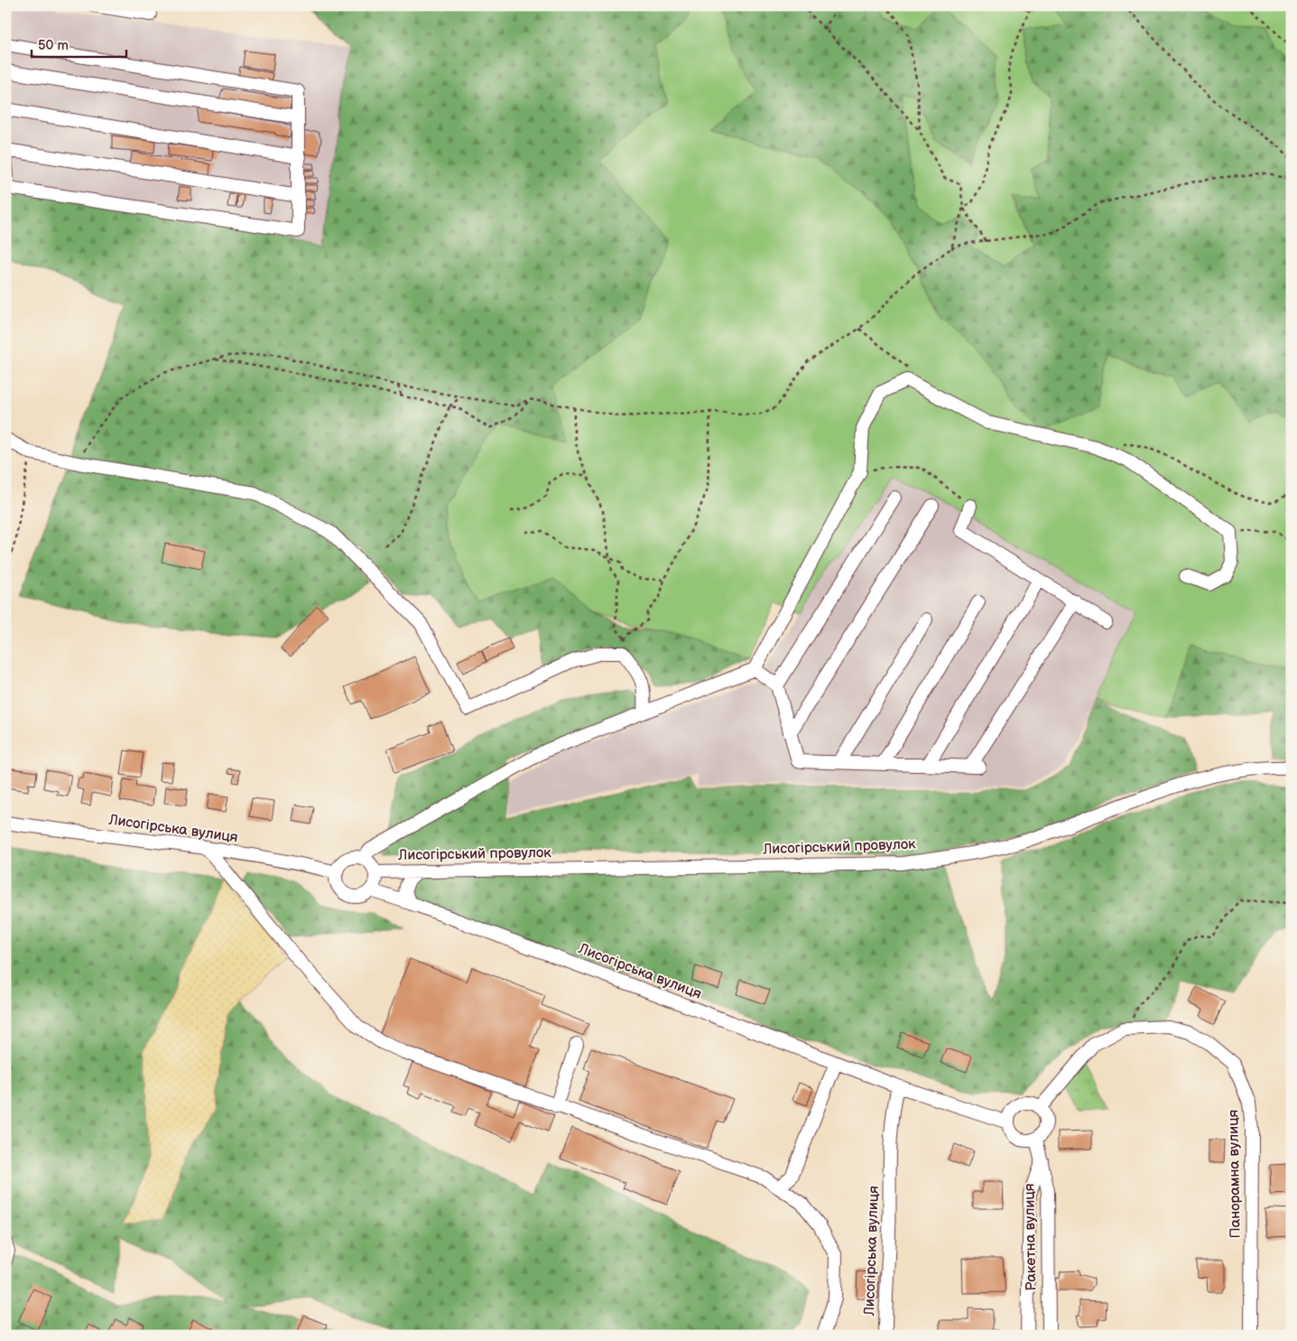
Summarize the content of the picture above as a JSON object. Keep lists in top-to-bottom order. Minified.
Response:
{"streets":{"street":["Лисогірська вулиця","Лисогірський провулок","Панорамна вулиця","Ракетна вулиця"]},"crossings":[["Лисогірська вулиця","Лисогірський провулок"],["Лисогірська вулиця","Панорамна вулиця"],["Лисогірська вулиця","Ракетна вулиця"],["Панорамна вулиця","Ракетна вулиця"]],"scale_bar":"50 m"}
